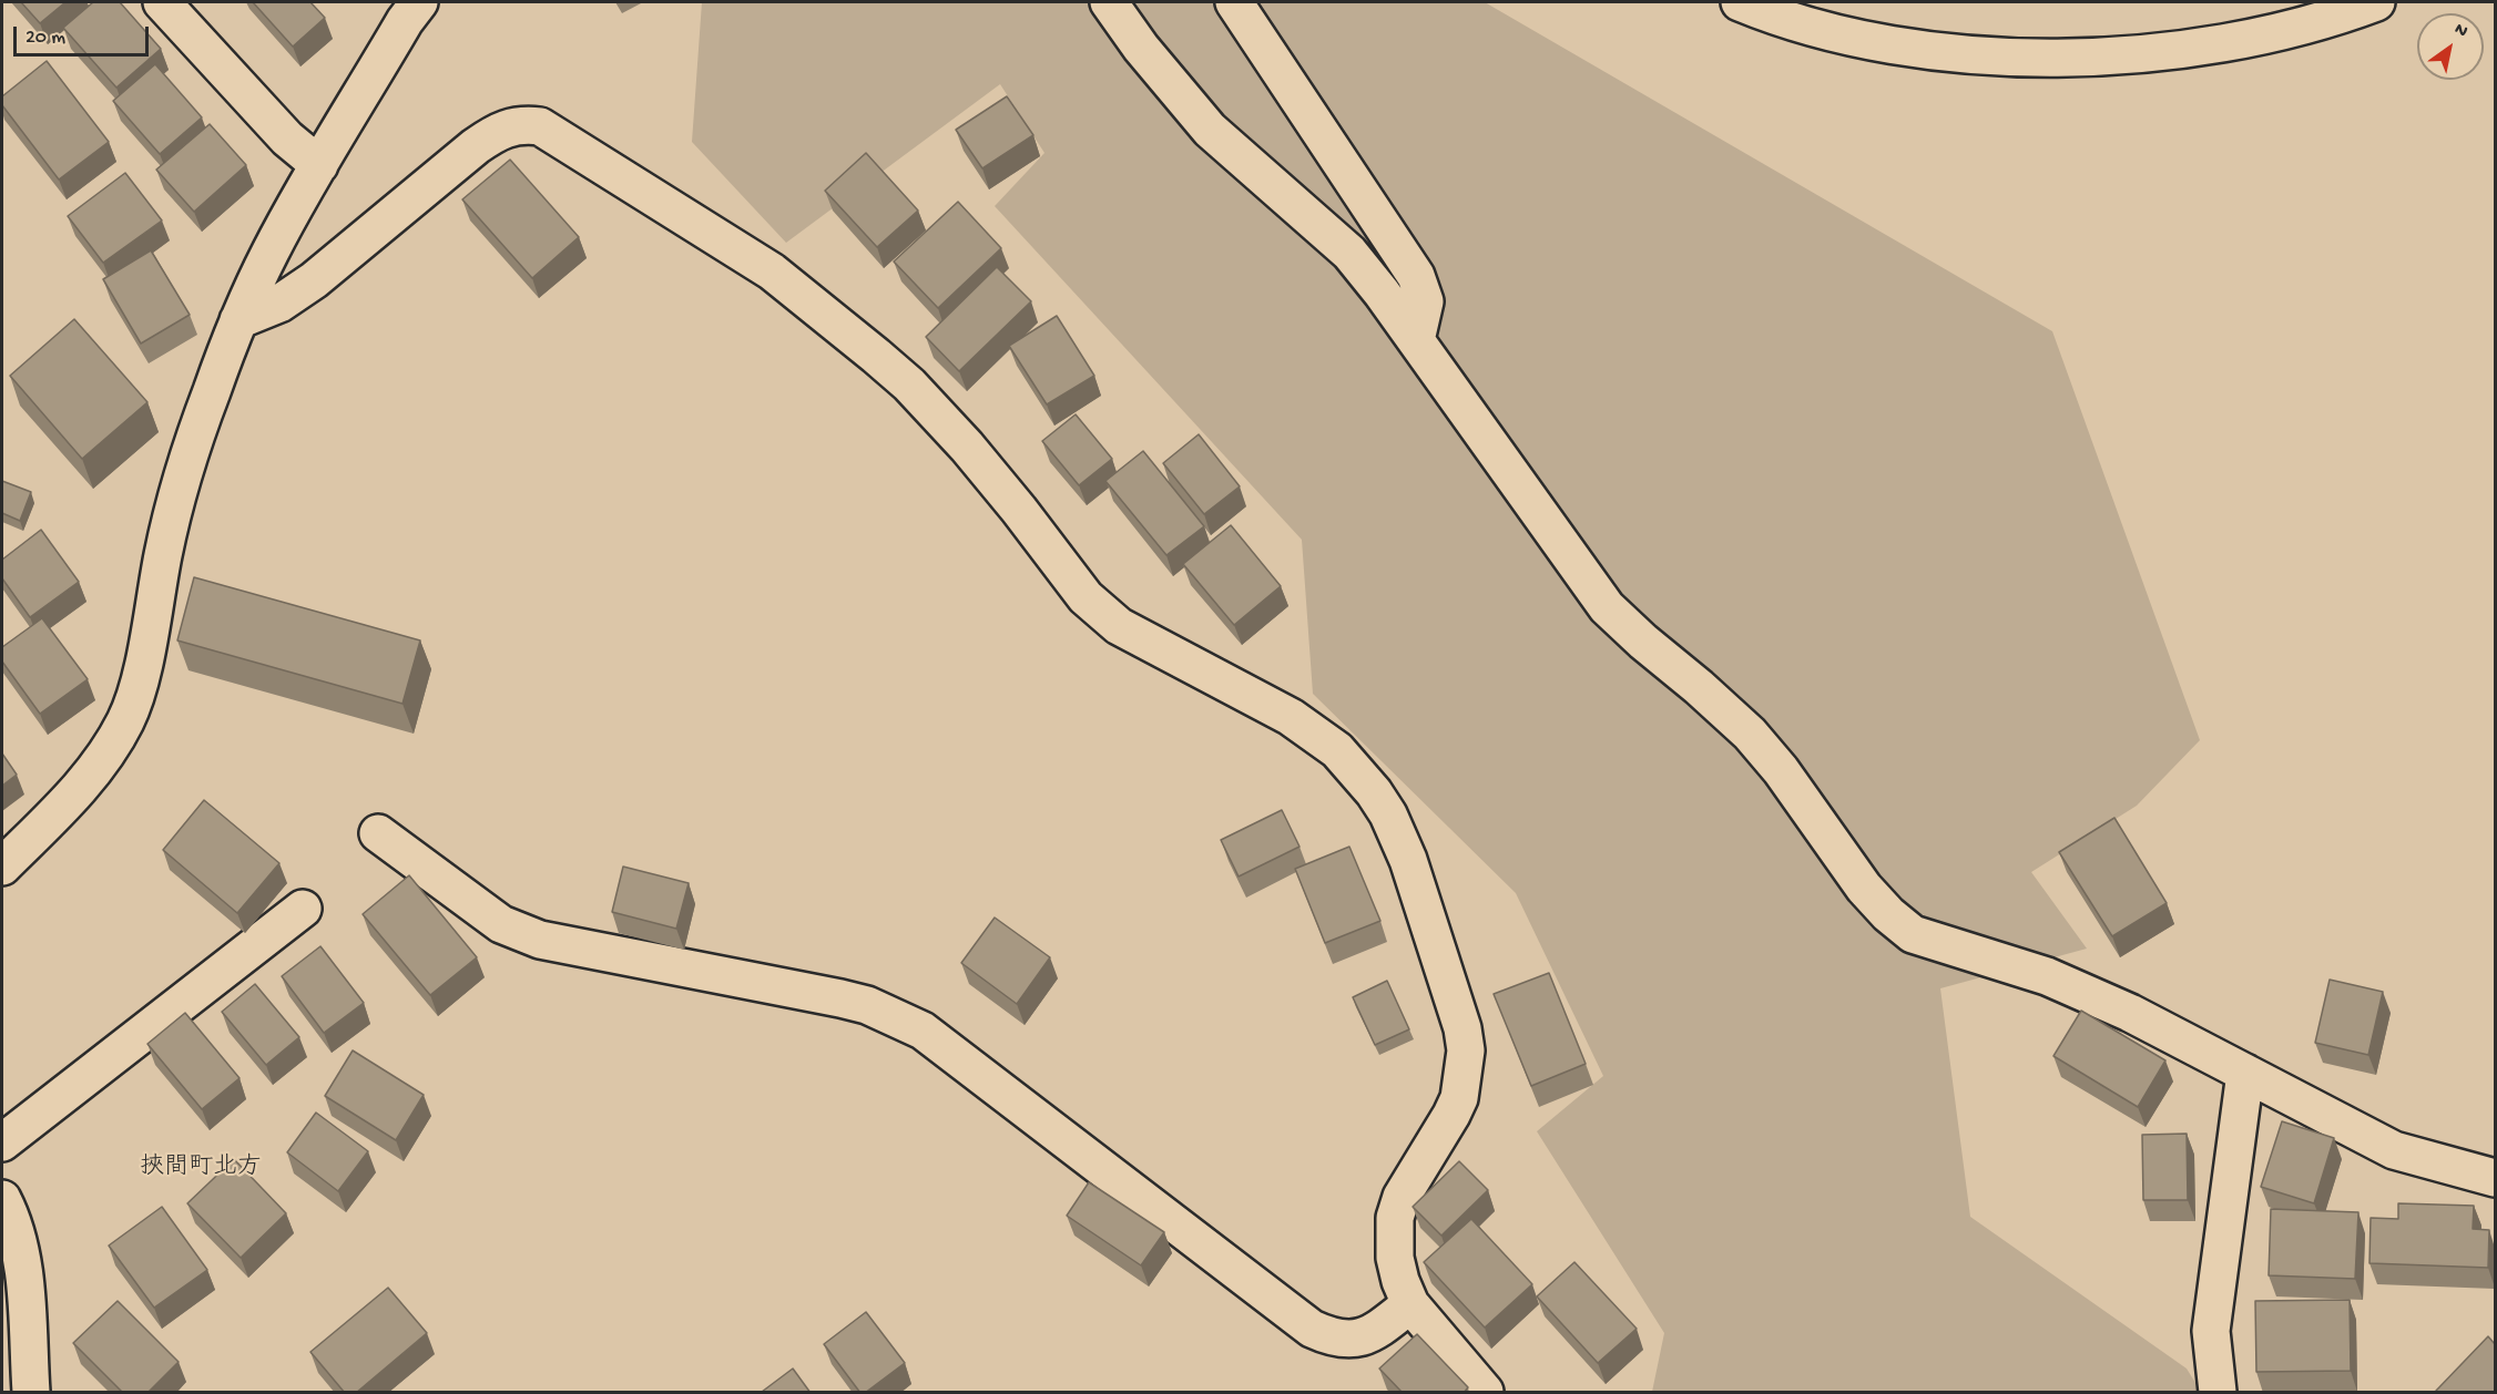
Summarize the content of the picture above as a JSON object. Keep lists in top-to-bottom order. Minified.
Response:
{"districts":["挾間町北方"],"scale_bar":"20 m","north":"top right"}
